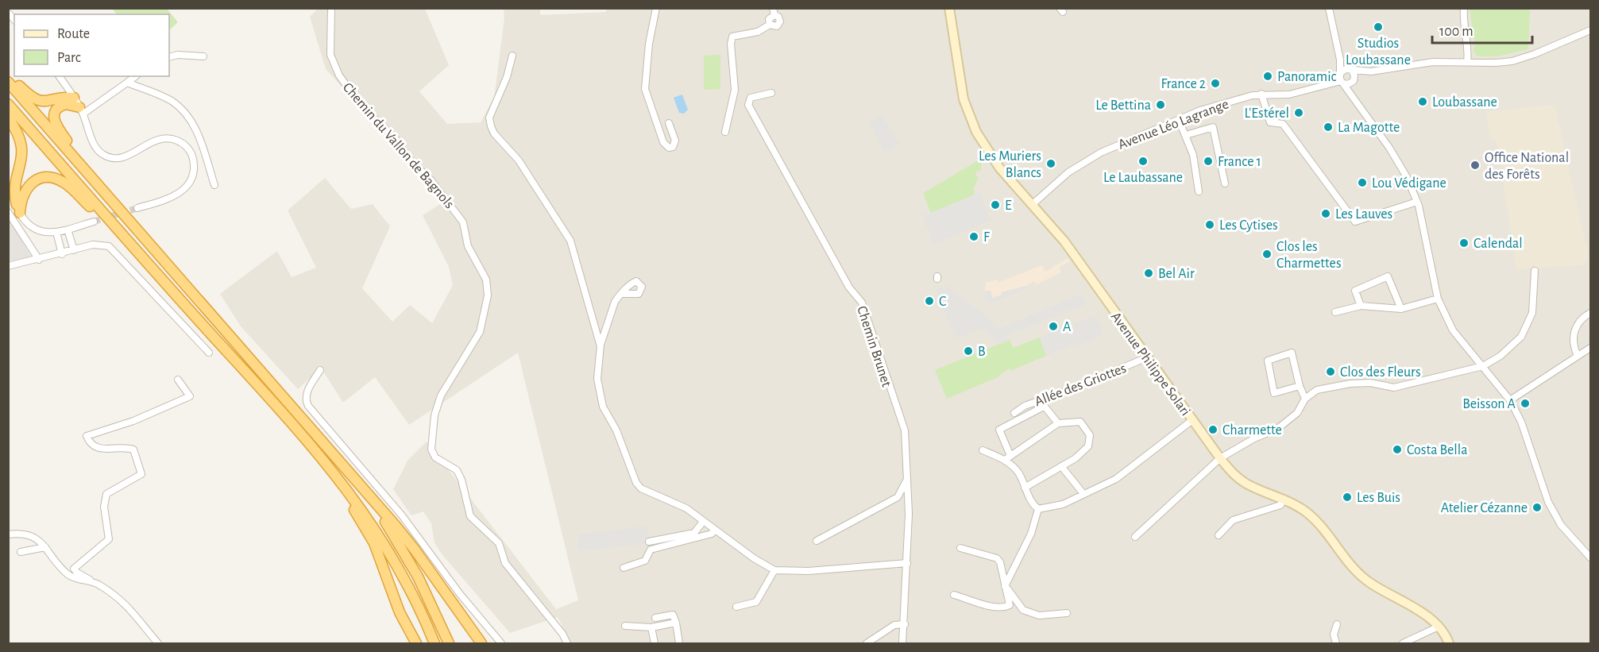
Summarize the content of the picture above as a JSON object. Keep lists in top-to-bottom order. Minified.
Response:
{"streets":{"main road":["Avenue Philippe Solari"],"street":["Avenue Léo Lagrange","Chemin du Vallon de Bagnols","Chemin Brunet","Allée des Griottes"]},"crossings":[["Avenue Léo Lagrange","Avenue Philippe Solari"],["Avenue Philippe Solari","Allée des Griottes"]],"places":["Studios Loubassane","Panoramic","France 2","Loubassane","Le Bettina","L'Estérel","La Magotte","Le Laubassane","France 1","Les Muriers Blancs","Office National des Forêts","Lou Védigane","E","Les Lauves","Les Cytises","F","Calendal","Clos les Charmettes","Bel Air","C","A","B","Clos des Fleurs","Beisson A","Charmette","Costa Bella","Les Buis","Atelier Cézanne"],"legend":["Route","Parc"],"scale_bar":"100 m"}
